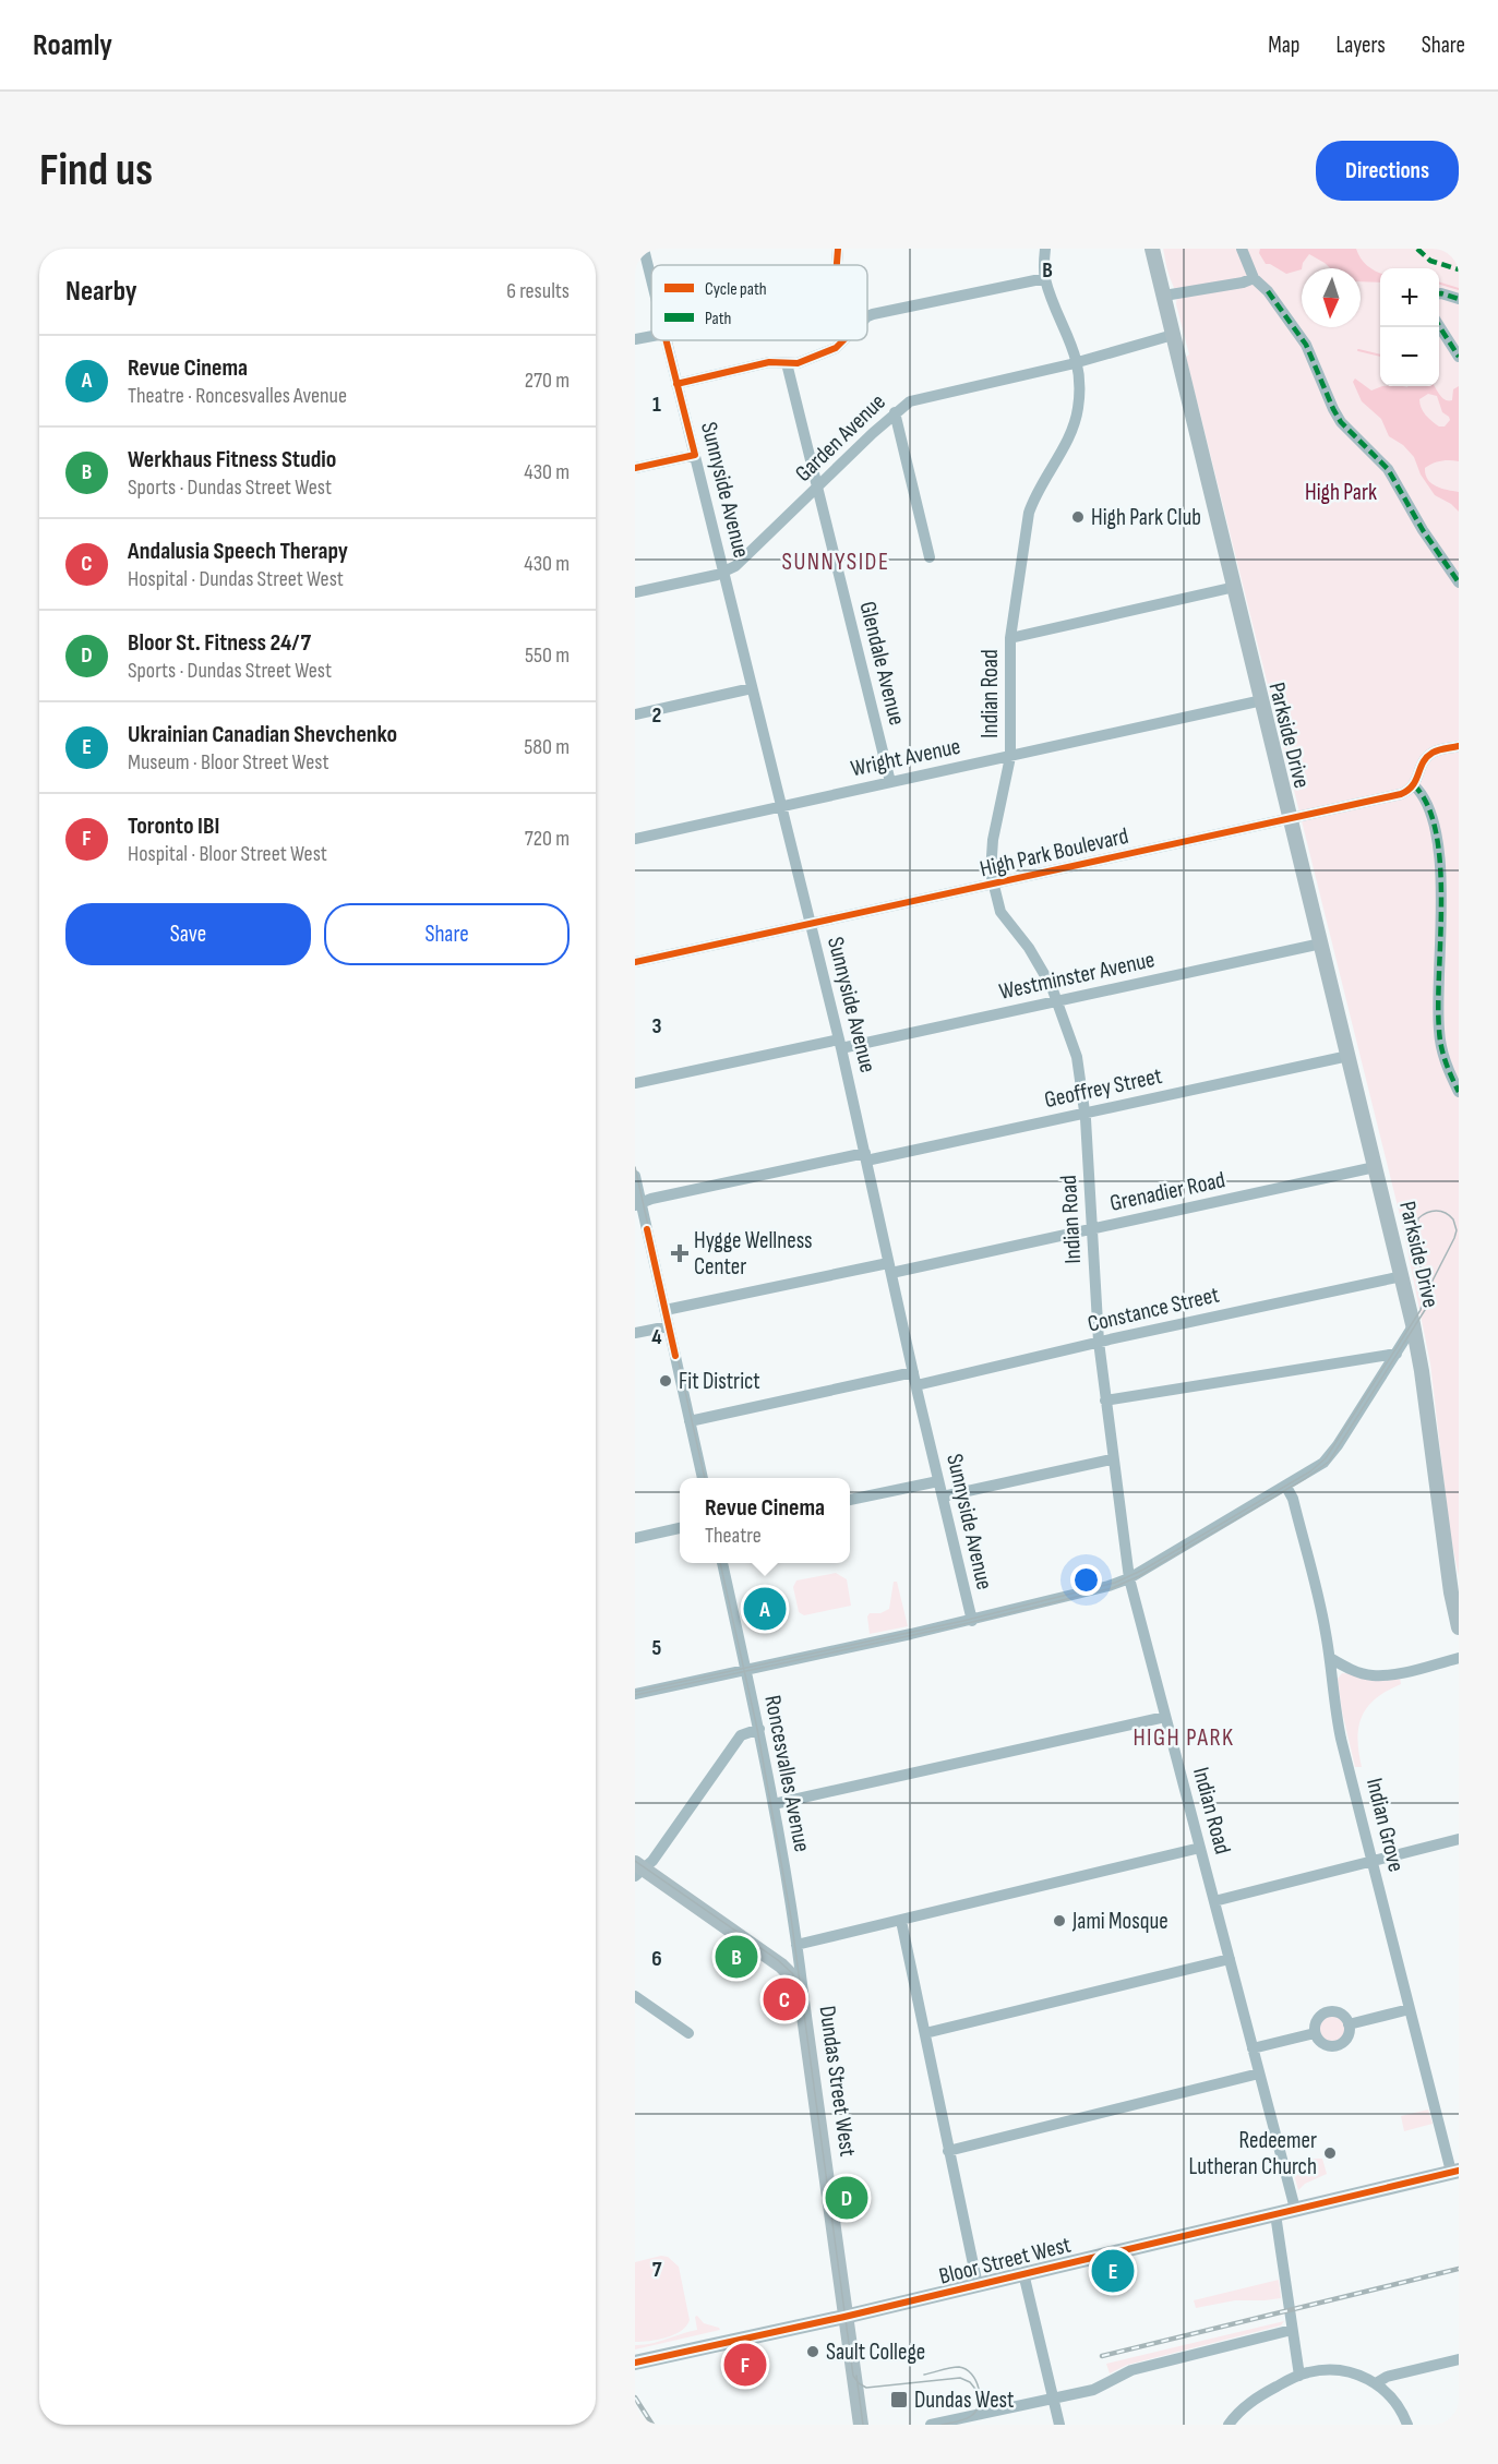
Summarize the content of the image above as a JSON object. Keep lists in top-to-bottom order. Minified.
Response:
{"streets":{"main road":["Parkside Drive","Dundas Street West","Bloor Street West"],"street":["Garden Avenue","Sunnyside Avenue","Glendale Avenue","Indian Road","Wright Avenue","High Park Boulevard","Westminster Avenue","Geoffrey Street","Grenadier Road","Constance Street","Roncesvalles Avenue","Indian Grove"]},"crossings":[["Garden Avenue","Sunnyside Avenue"],["Garden Avenue","Glendale Avenue"],["Garden Avenue","Indian Road"],["Garden Avenue","Parkside Drive"],["Sunnyside Avenue","Wright Avenue"],["Sunnyside Avenue","High Park Boulevard"],["Sunnyside Avenue","Westminster Avenue"],["Sunnyside Avenue","Geoffrey Street"],["Sunnyside Avenue","Grenadier Road"],["Sunnyside Avenue","Constance Street"],["Glendale Avenue","Wright Avenue"],["Indian Road","Wright Avenue"],["Indian Road","High Park Boulevard"],["Indian Road","Westminster Avenue"],["Indian Road","Geoffrey Street"],["Indian Road","Grenadier Road"],["Indian Road","Constance Street"],["Indian Road","Bloor Street West"],["Parkside Drive","Wright Avenue"],["Parkside Drive","High Park Boulevard"],["Parkside Drive","Westminster Avenue"],["Parkside Drive","Geoffrey Street"],["Parkside Drive","Grenadier Road"],["Parkside Drive","Constance Street"],["Roncesvalles Avenue","Dundas Street West"],["Indian Grove","Bloor Street West"],["Dundas Street West","Bloor Street West"]],"districts":["SUNNYSIDE","HIGH PARK"],"parks":["High Park"],"places":{"other":["High Park Club","Fit District","Jami Mosque","Redeemer Lutheran Church","Sault College"],"health":["Hygge Wellness Center"],"transit":["Dundas West"]},"legend":["Cycle path","Path"],"north":"bottom","page":{"header":"Roamly","nav":["Map","Layers","Share"],"buttons":["Directions",["Save","Share"]],"title":"Find us","heading":["Nearby","6 results"],"map_buttons":["+","−"],"list":[{"mark":"A","name":"Revue Cinema","note":"Theatre · Roncesvalles Avenue","value":"270 m"},{"mark":"B","name":"Werkhaus Fitness Studio","note":"Sports · Dundas Street West","value":"430 m"},{"mark":"C","name":"Andalusia Speech Therapy","note":"Hospital · Dundas Street West","value":"430 m"},{"mark":"D","name":"Bloor St. Fitness 24/7","note":"Sports · Dundas Street West","value":"550 m"},{"mark":"E","name":"Ukrainian Canadian Shevchenko","note":"Museum · Bloor Street West","value":"580 m"},{"mark":"F","name":"Toronto IBI","note":"Hospital · Bloor Street West","value":"720 m"}],"popup":["Revue Cinema","Theatre"],"pins":["A","B","C","D","E","F"]},"grid":{"columns":["B"],"rows":["1","2","3","4","5","6","7"]}}
